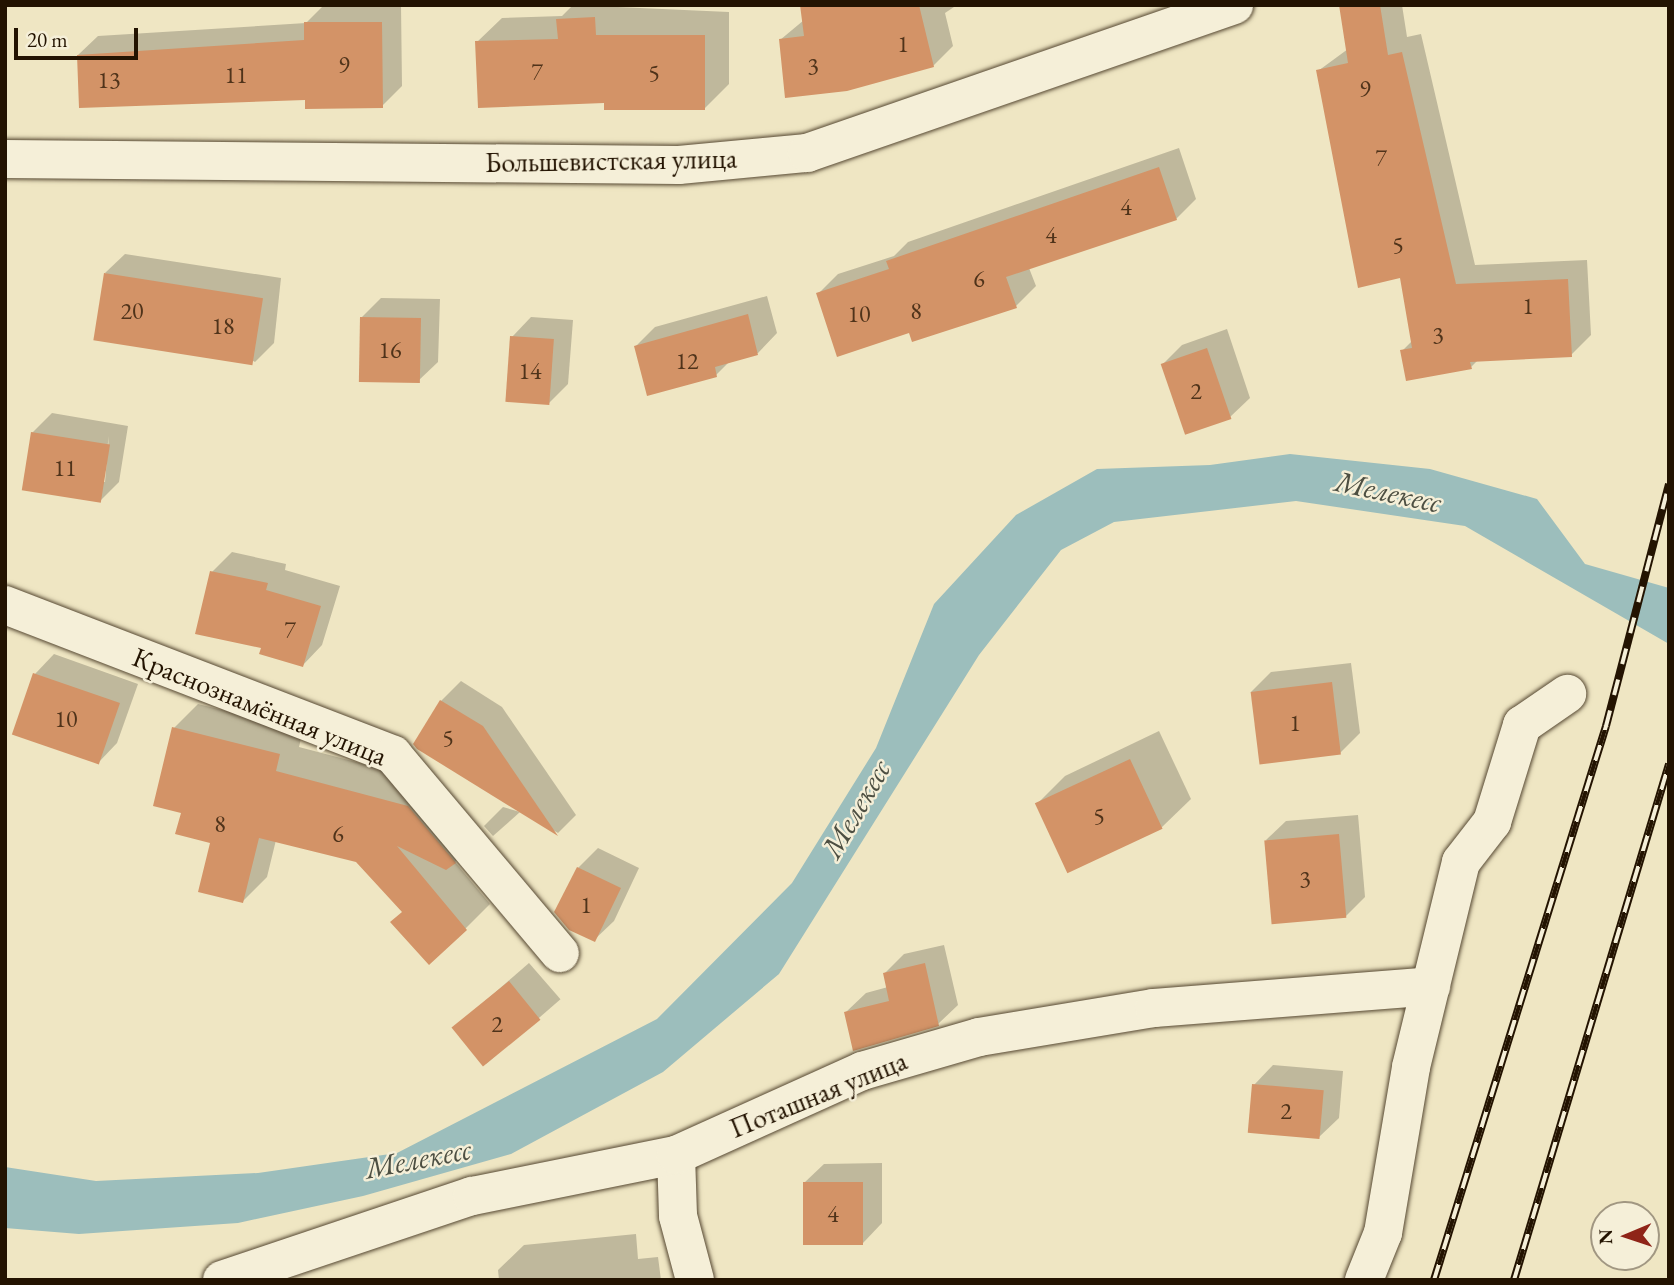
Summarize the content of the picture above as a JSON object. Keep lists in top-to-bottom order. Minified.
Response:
{"streets":{"street":["Большевистская улица","Краснознамённая улица","Поташная улица"]},"water":["Мелекесс"],"house_numbers":["1","9","3","7","5","11","13","9","7","4","4","5","6","1","20","8","10","18","3","16","12","14","2","11","7","10","1","5","5","8","6","3","1","2","2","4"],"scale_bar":"20 m","north":"left"}
